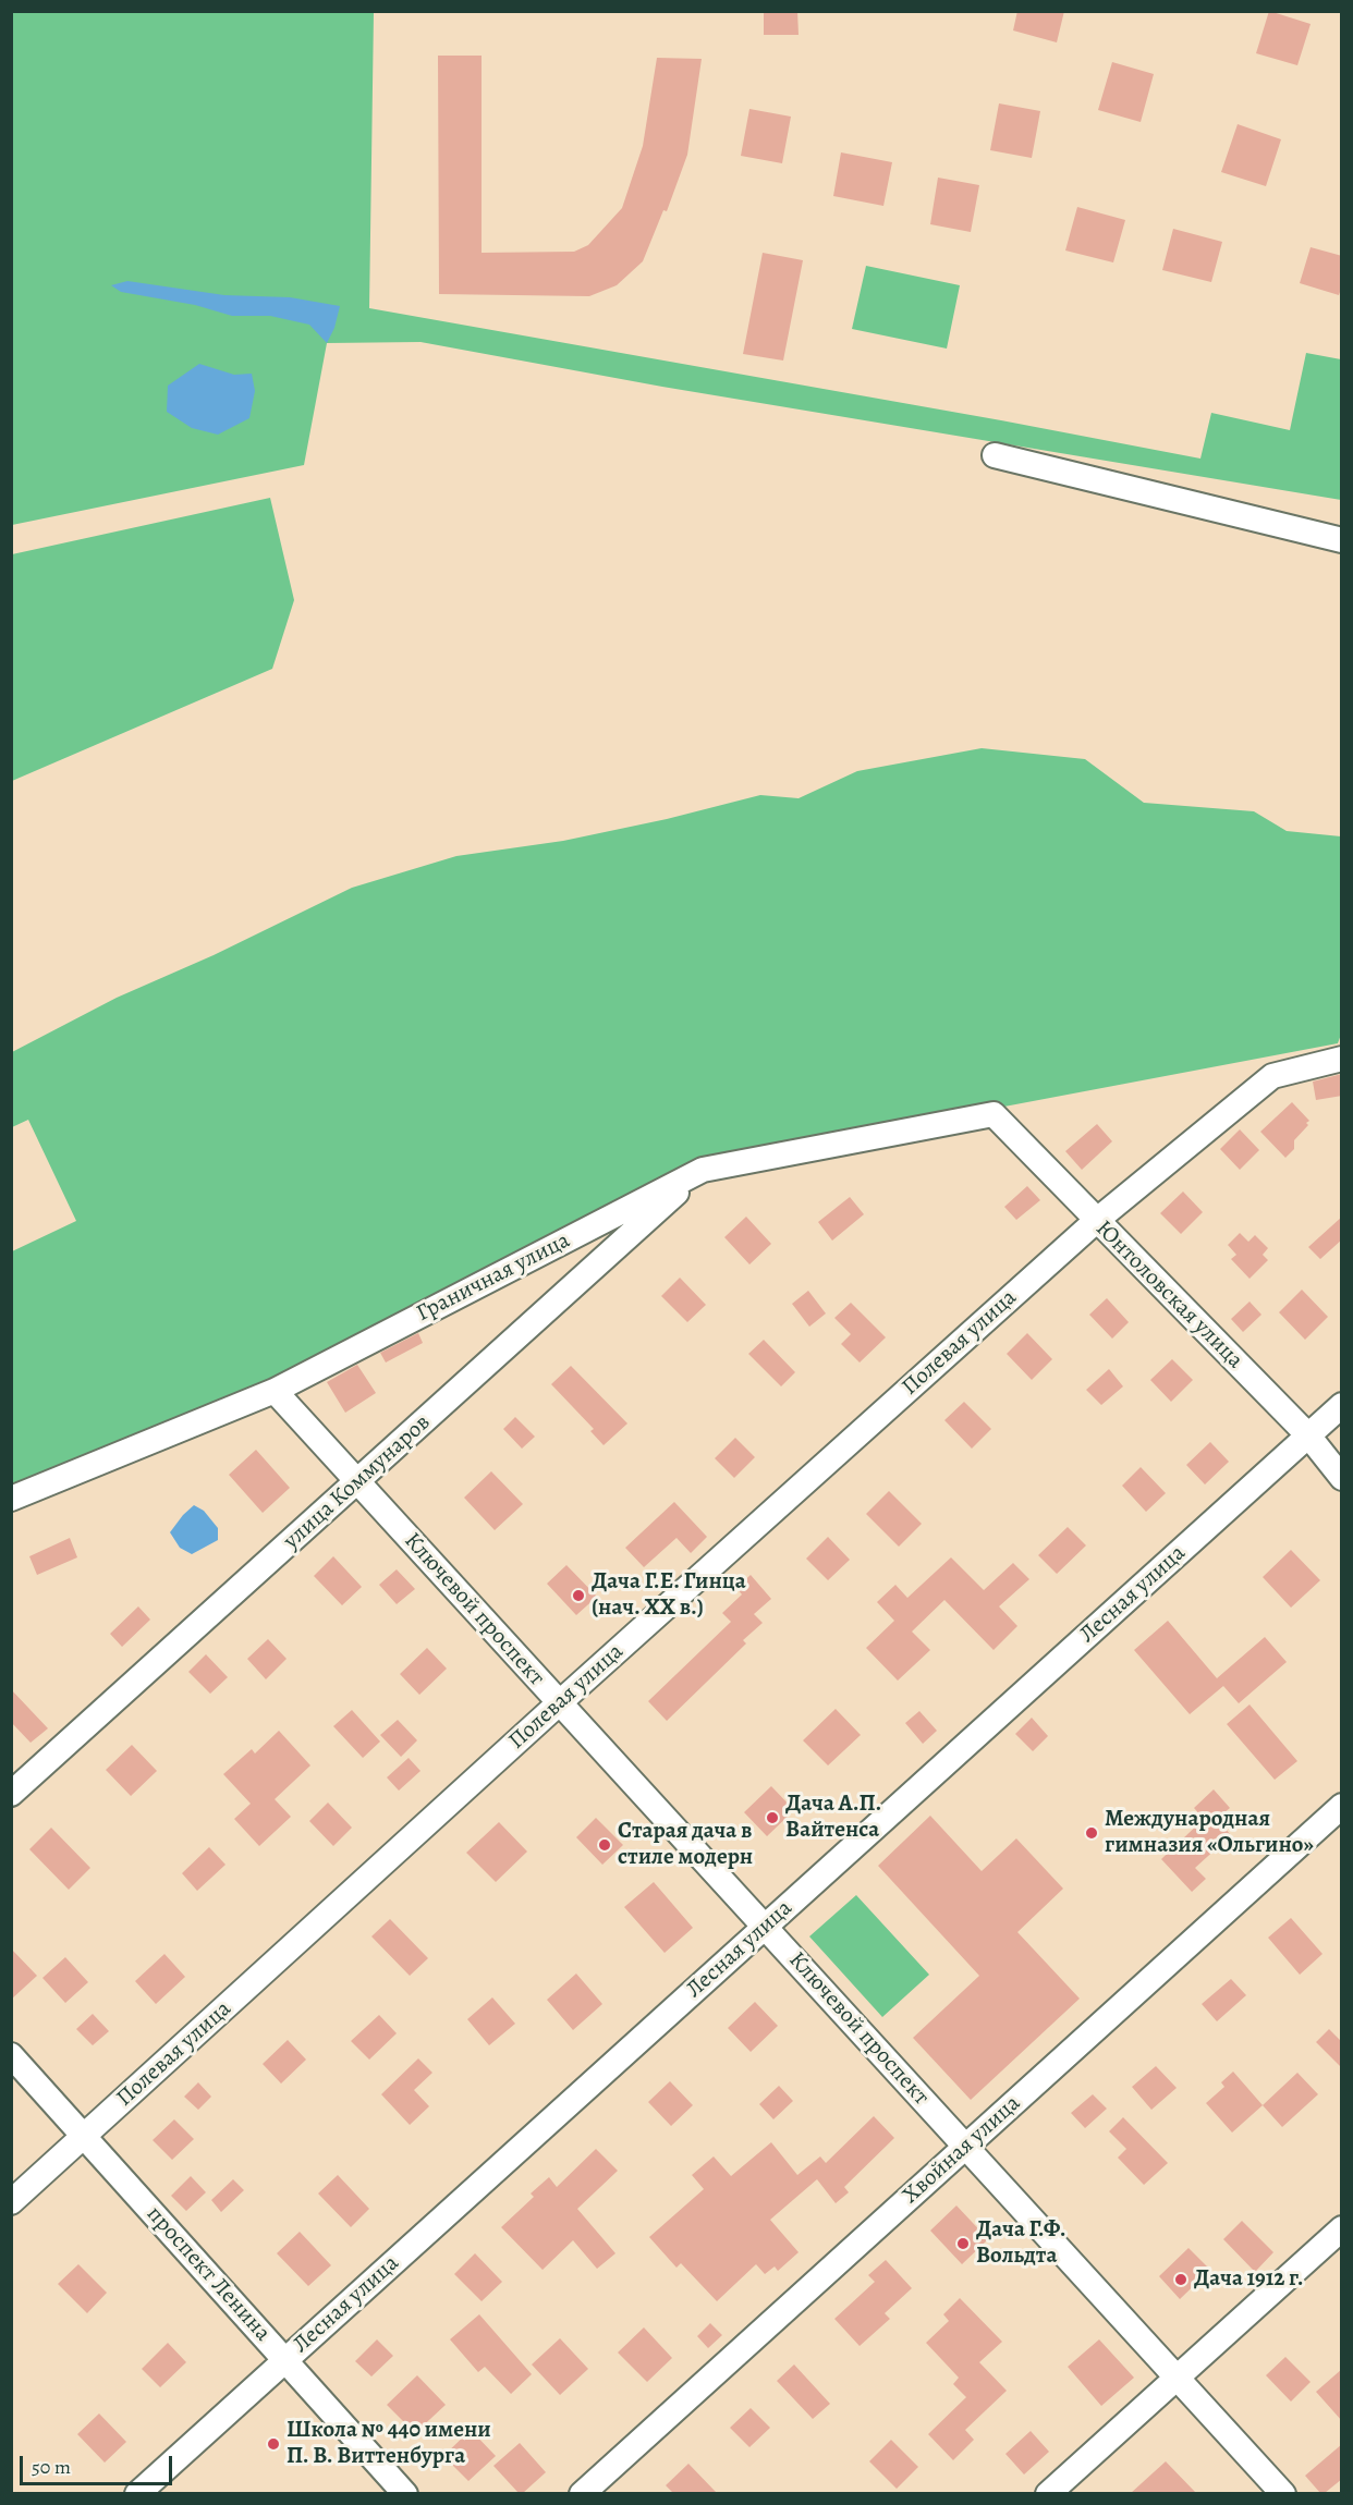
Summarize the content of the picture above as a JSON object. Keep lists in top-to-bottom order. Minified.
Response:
{"streets":{"street":["Граничная улица","Юнтоловская улица","Полевая улица","улица Коммунаров","Лесная улица","Ключевой проспект","Хвойная улица","проспект Ленина"]},"crossings":[["Граничная улица","Юнтоловская улица"],["Граничная улица","улица Коммунаров"],["Граничная улица","Ключевой проспект"],["Юнтоловская улица","Полевая улица"],["Юнтоловская улица","Лесная улица"],["Полевая улица","Ключевой проспект"],["Полевая улица","проспект Ленина"],["улица Коммунаров","Ключевой проспект"],["Лесная улица","Ключевой проспект"],["Лесная улица","проспект Ленина"],["Ключевой проспект","Хвойная улица"]],"places":["Дача Г.Е. Гинца (нач. XX в.)","Дача А.П. Вайтенса","Международная гимназия «Ольгино»","Старая дача в стиле модерн","Дача Г.Ф. Вольдта","Дача 1912 г.","Школа № 440 имени П. В. Виттенбурга"],"scale_bar":"50 m"}
